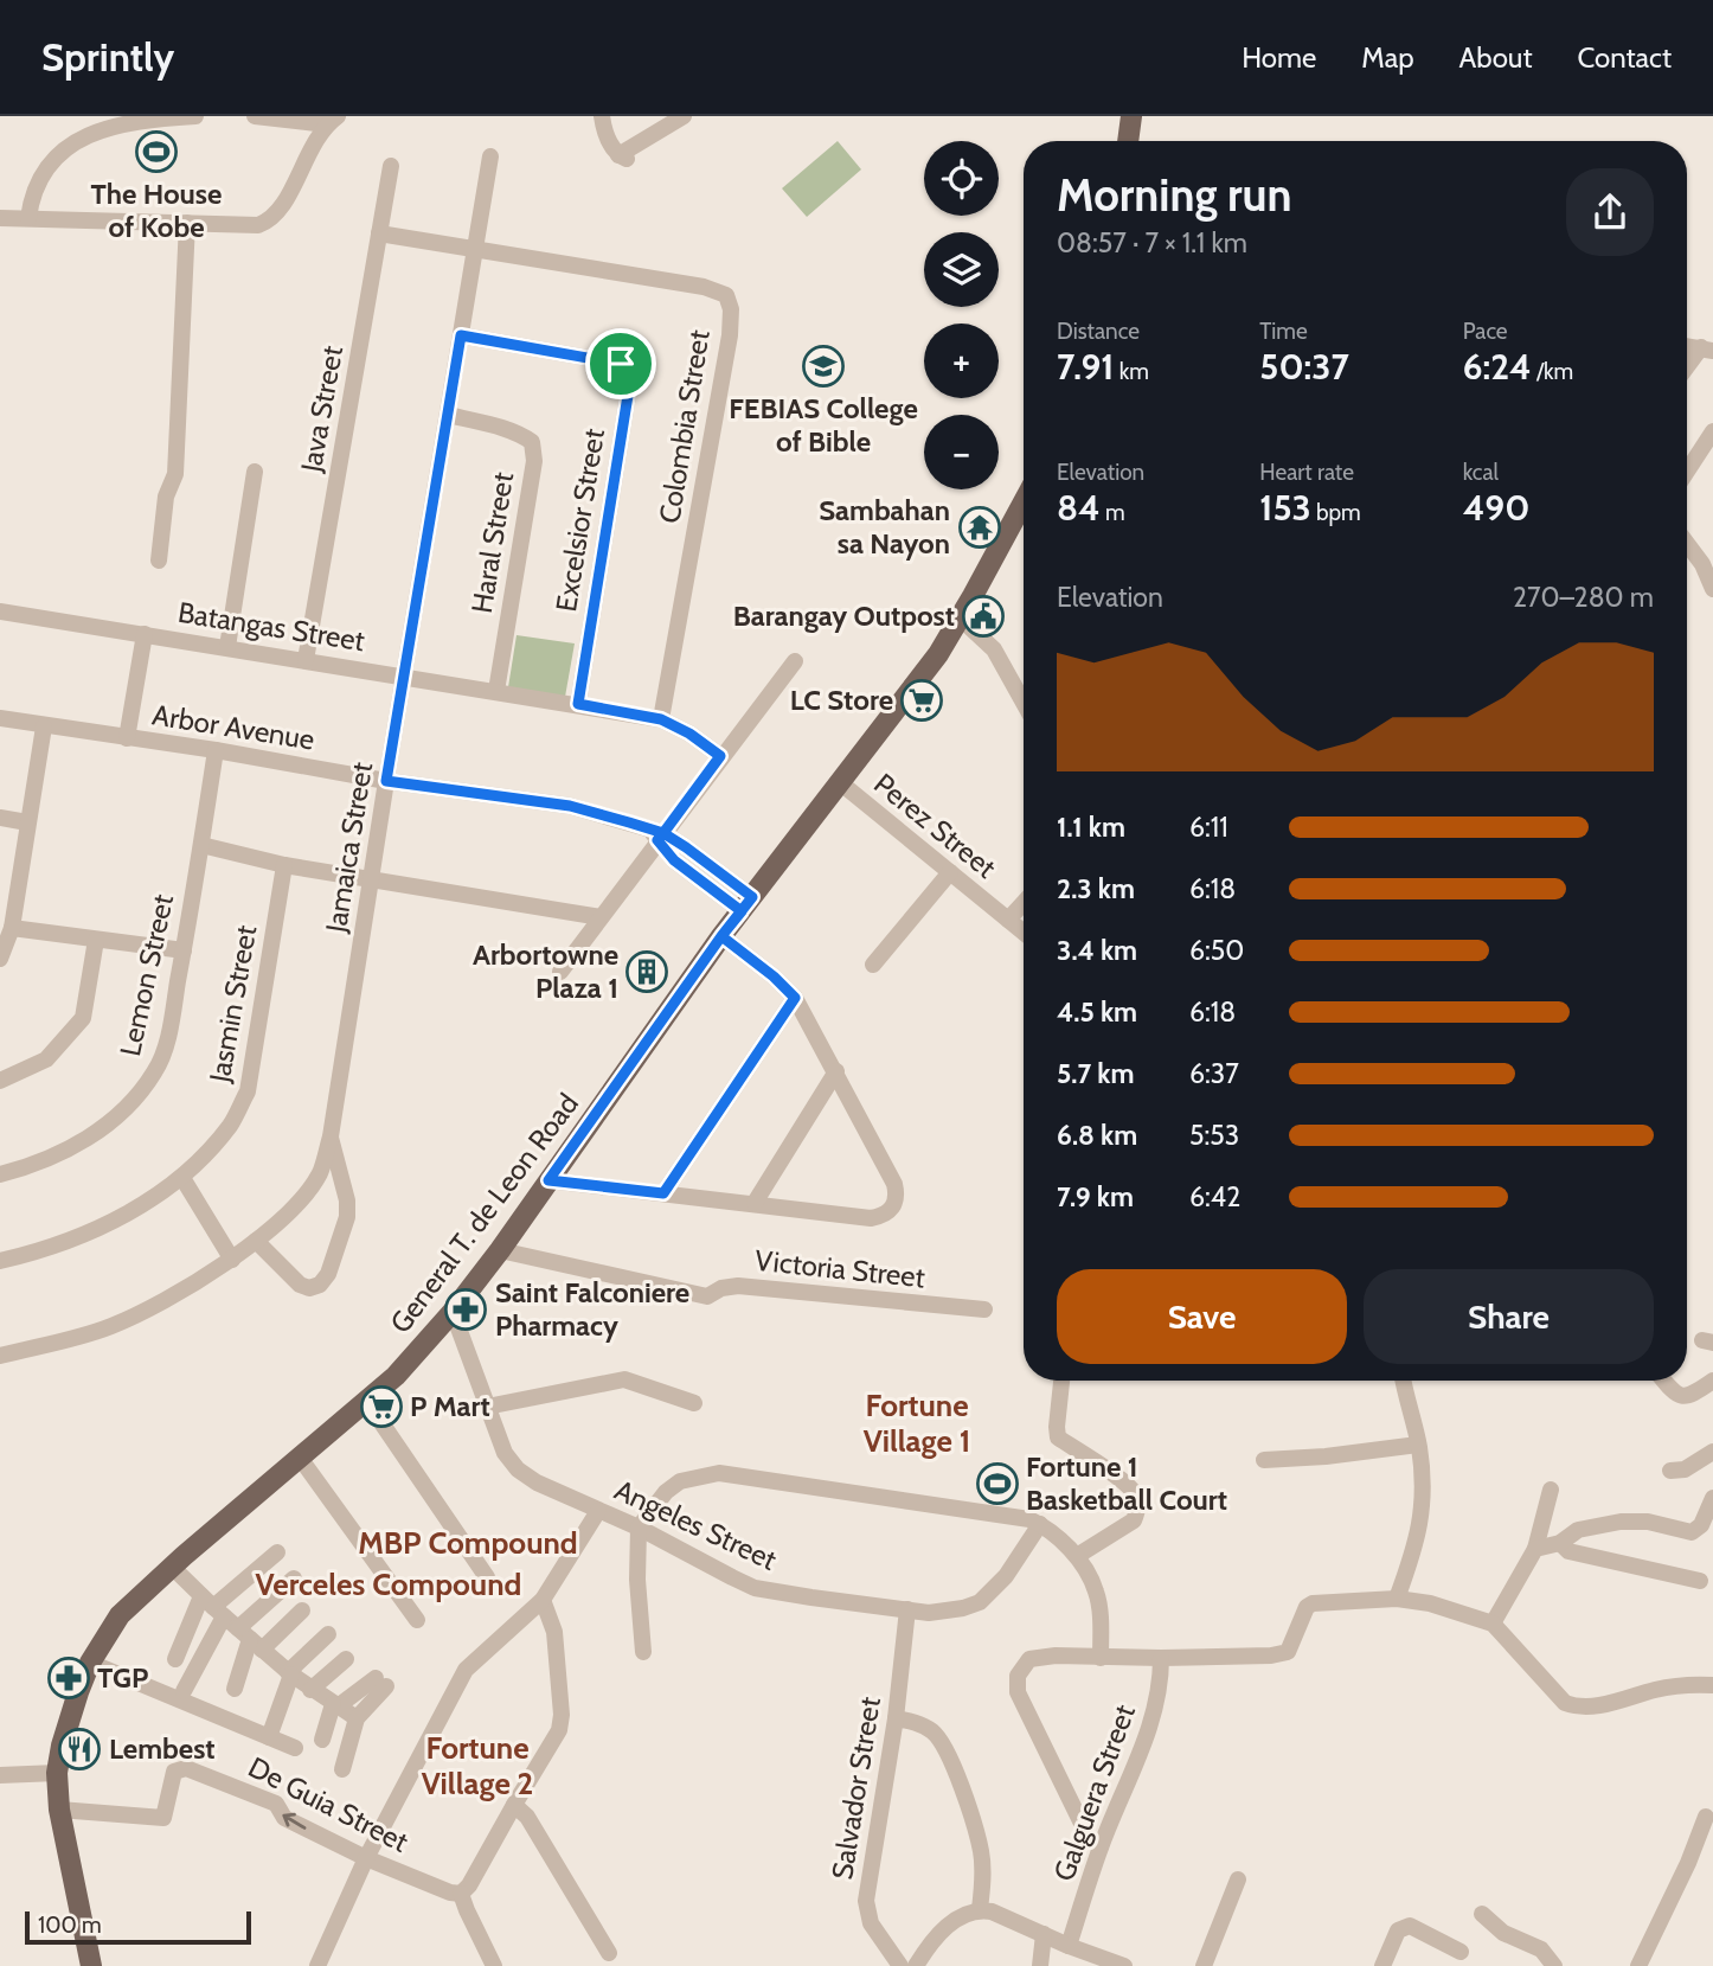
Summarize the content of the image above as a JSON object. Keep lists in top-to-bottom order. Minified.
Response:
{"streets":{"main road":["General T. de Leon Road"],"street":["Java Street","Colombia Street","Excelsior Street","Haral Street","Batangas Street","Arbor Avenue","Perez Street","Jamaica Street","Lemon Street","Jasmin Street","Victoria Street","Angeles Street","Salvador Street","Galguera Street","De Guia Street"]},"crossings":[["Java Street","Colombia Street"],["Java Street","Batangas Street"],["Colombia Street","Batangas Street"],["Colombia Street","Jamaica Street"],["Excelsior Street","Batangas Street"],["Excelsior Street","Jamaica Street"],["Haral Street","Batangas Street"],["Haral Street","Jamaica Street"],["Batangas Street","Jamaica Street"],["Arbor Avenue","Jamaica Street"],["Arbor Avenue","Lemon Street"],["Arbor Avenue","General T. de Leon Road"],["Perez Street","General T. de Leon Road"],["General T. de Leon Road","Victoria Street"],["General T. de Leon Road","Angeles Street"],["General T. de Leon Road","De Guia Street"],["Angeles Street","Salvador Street"]],"districts":["Fortune Village 1","MBP Compound","Verceles Compound","Fortune Village 2"],"places":{"sports":["The House of Kobe","Fortune 1 Basketball Court"],"school or university":["FEBIAS College of Bible"],"temple":["Sambahan sa Nayon"],"public building":["Barangay Outpost"],"supermarket":["LC Store","P Mart"],"building":["Arbortowne Plaza 1"],"pharmacy":["Saint Falconiere Pharmacy","TGP"],"restaurant":["Lembest"]},"scale_bar":"100 m","page":{"header":"Sprintly","nav":["Home","Map","About","Contact"],"map_buttons":["+","−"],"heading":["Morning run","08:57 · 7 × 1.1 km"],"stats":[["Distance","7.91 km"],["Time","50:37"],["Pace","6:24 /km"],["Elevation","84 m"],["Heart rate","153 bpm"],["kcal","490"]],"chart":["Elevation","270–280 m"],"list":[{"name":"1.1 km","note":"6:11"},{"name":"2.3 km","note":"6:18"},{"name":"3.4 km","note":"6:50"},{"name":"4.5 km","note":"6:18"},{"name":"5.7 km","note":"6:37"},{"name":"6.8 km","note":"5:53"},{"name":"7.9 km","note":"6:42"}],"buttons":["Save","Share"],"scale":"100 m"}}
